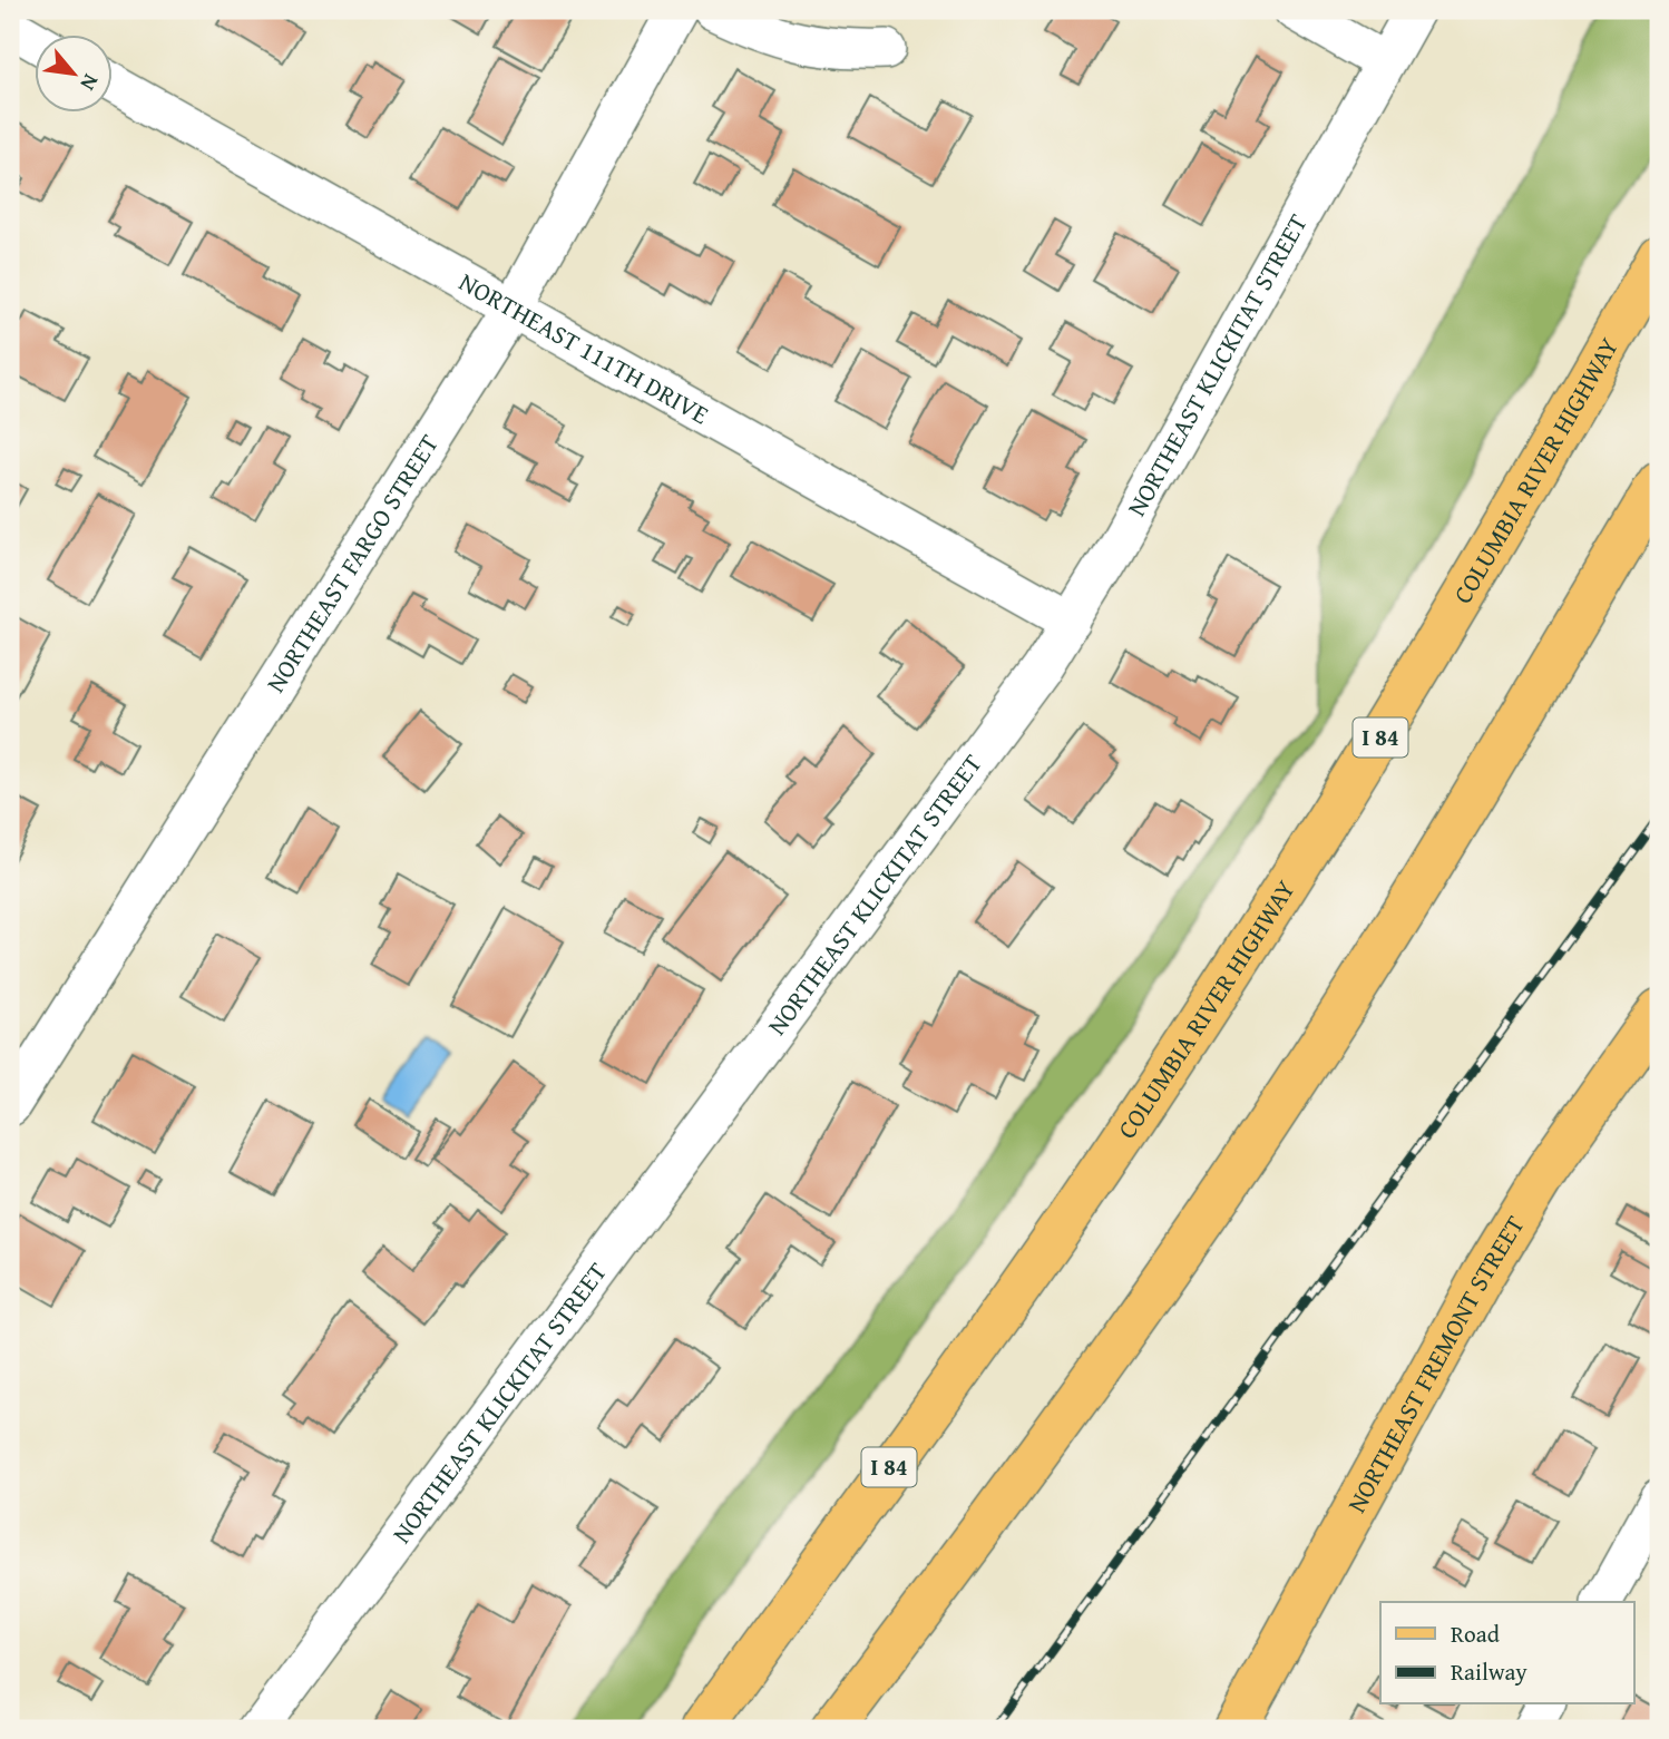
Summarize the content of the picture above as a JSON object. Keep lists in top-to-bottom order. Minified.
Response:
{"streets":{"main road":["COLUMBIA RIVER HIGHWAY","I 84","NORTHEAST FREMONT STREET"],"street":["NORTHEAST 111TH DRIVE","NORTHEAST KLICKITAT STREET","NORTHEAST FARGO STREET"]},"crossings":[["NORTHEAST 111TH DRIVE","NORTHEAST KLICKITAT STREET"],["NORTHEAST 111TH DRIVE","NORTHEAST FARGO STREET"]],"legend":["Road","Railway"],"north":"bottom right"}
